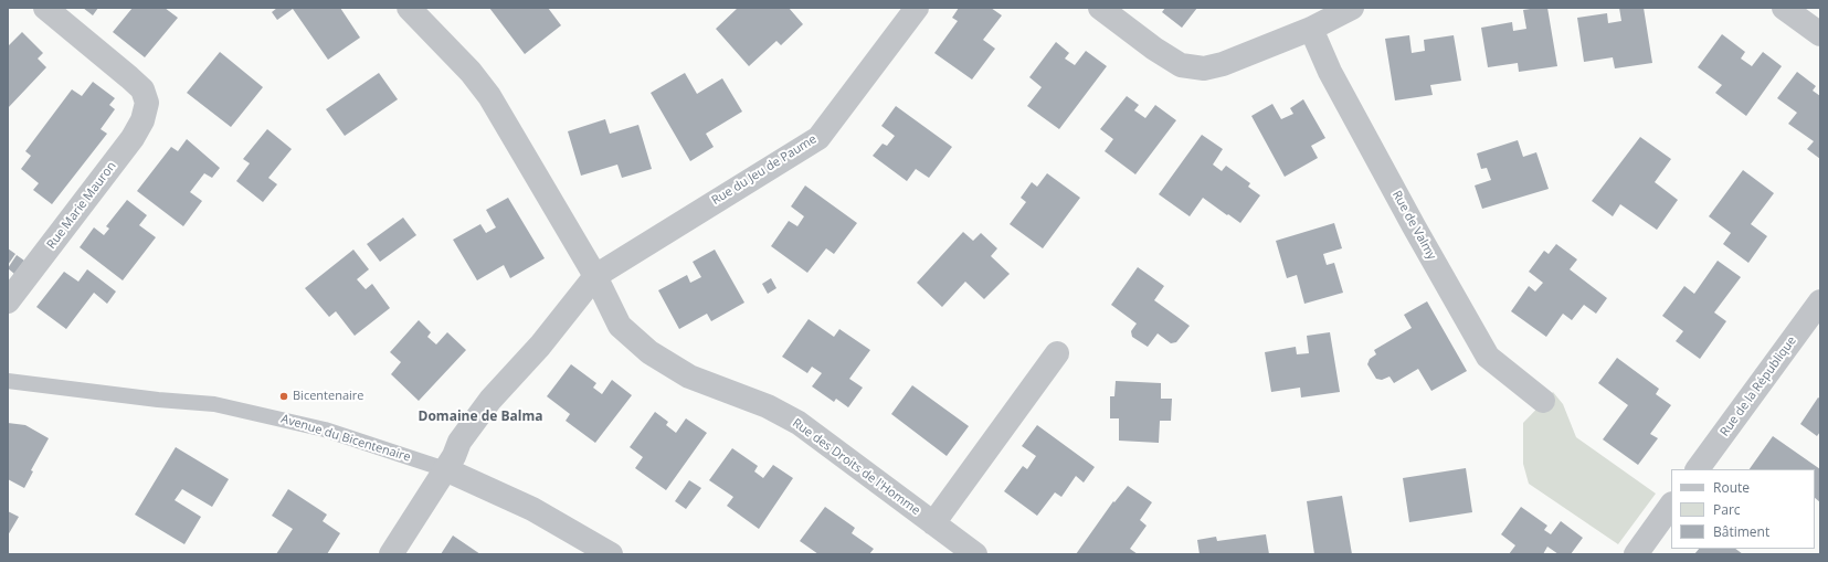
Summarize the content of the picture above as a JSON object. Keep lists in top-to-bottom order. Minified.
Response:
{"streets":{"street":["Rue du Jeu de Paume","Rue Marie Mauron","Rue de Valmy","Rue de la République","Avenue du Bicentenaire","Rue des Droits de l'Homme"]},"crossings":[["Rue du Jeu de Paume","Avenue du Bicentenaire"],["Rue du Jeu de Paume","Rue des Droits de l'Homme"]],"districts":["Domaine de Balma"],"places":["Bicentenaire"],"legend":["Route","Parc","Bâtiment"]}
